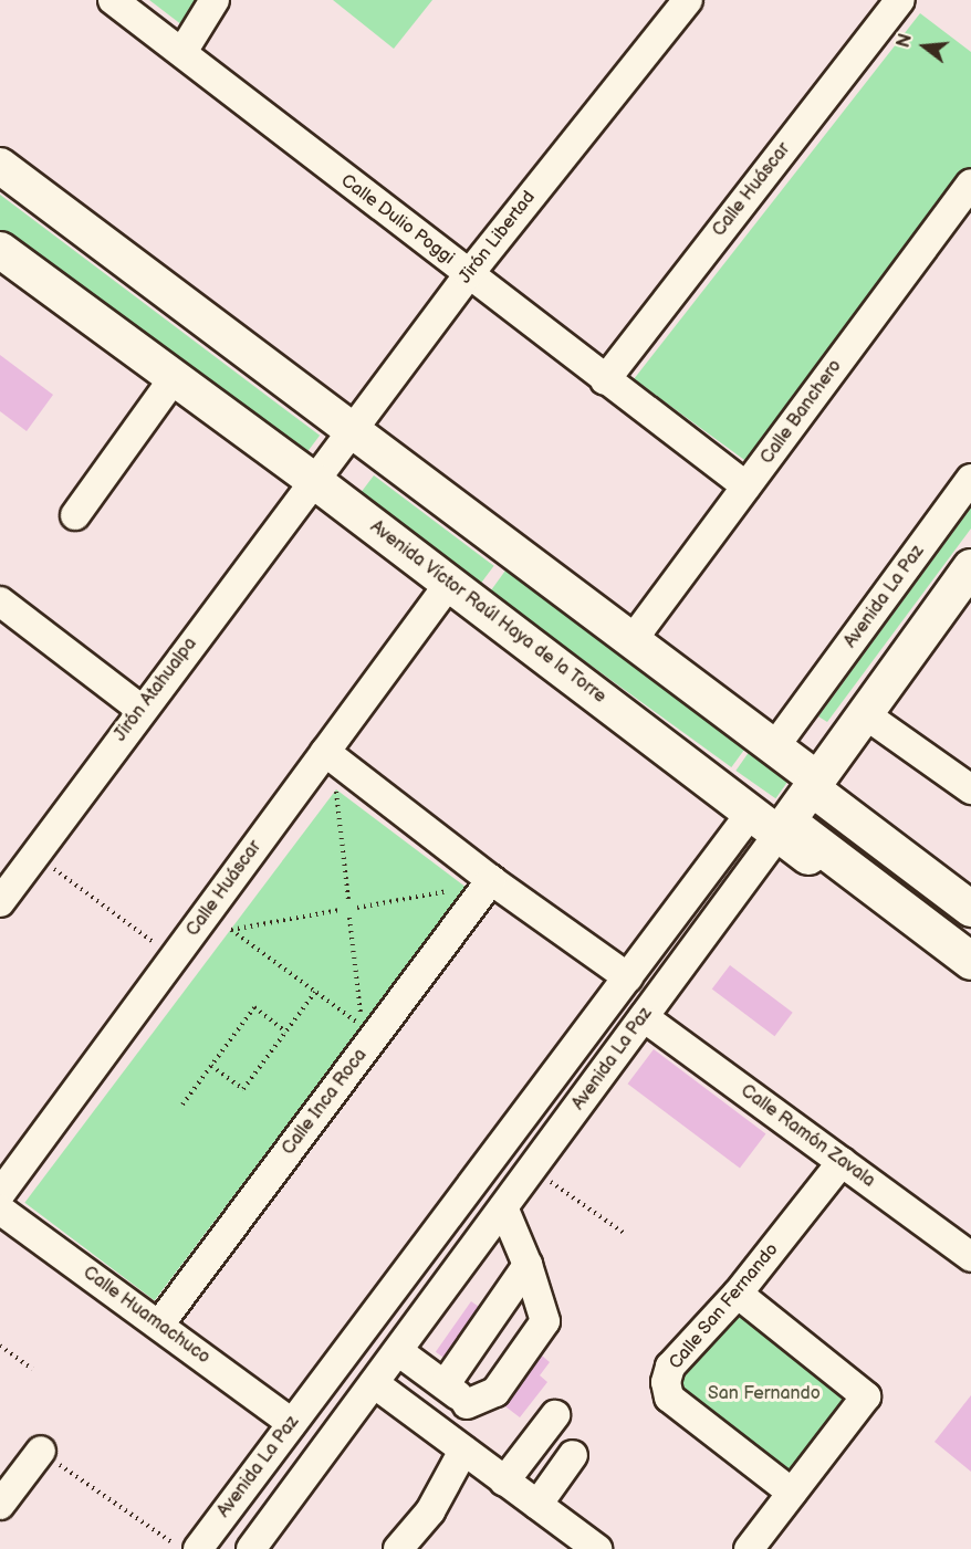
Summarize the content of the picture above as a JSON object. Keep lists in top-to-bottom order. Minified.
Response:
{"streets":{"main road":["Avenida La Paz","Avenida Víctor Raúl Haya de la Torre"],"street":["Calle Huáscar","Calle Dulio Poggi","Jirón Libertad","Calle Banchero","Jirón Atahualpa","Calle Inca Roca","Calle Ramón Zavala","Calle San Fernando","Calle Huamachuco"]},"crossings":[["Calle Huáscar","Calle Dulio Poggi"],["Calle Huáscar","Avenida Víctor Raúl Haya de la Torre"],["Calle Dulio Poggi","Jirón Libertad"],["Calle Dulio Poggi","Calle Banchero"],["Jirón Libertad","Avenida Víctor Raúl Haya de la Torre"],["Jirón Libertad","Jirón Atahualpa"],["Calle Banchero","Avenida Víctor Raúl Haya de la Torre"],["Avenida La Paz","Avenida Víctor Raúl Haya de la Torre"],["Avenida La Paz","Calle Ramón Zavala"],["Avenida La Paz","Calle Huamachuco"],["Avenida Víctor Raúl Haya de la Torre","Jirón Atahualpa"],["Calle Inca Roca","Calle Huamachuco"],["Calle Ramón Zavala","Calle San Fernando"]],"parks":["San Fernando"],"north":"left"}
